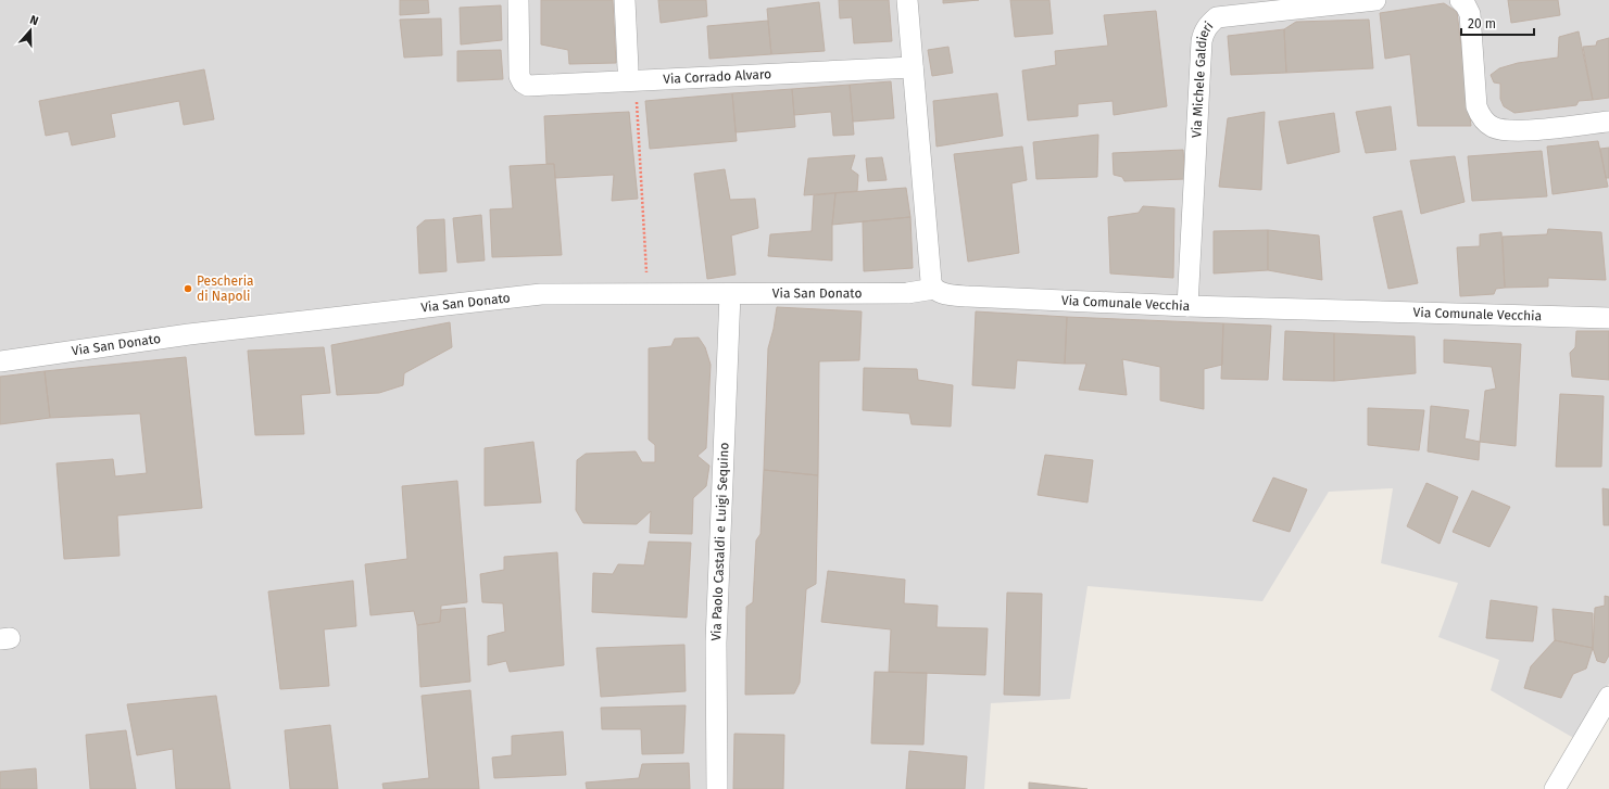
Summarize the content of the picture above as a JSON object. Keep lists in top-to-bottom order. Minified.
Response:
{"streets":{"street":["Via Corrado Alvaro","Via Michele Galdieri","Via San Donato","Via Comunale Vecchia","Via Paolo Castaldi e Luigi Sequino"]},"crossings":[["Via Michele Galdieri","Via Comunale Vecchia"],["Via San Donato","Via Comunale Vecchia"],["Via San Donato","Via Paolo Castaldi e Luigi Sequino"]],"places":["Pescheria di Napoli"],"scale_bar":"20 m","north":"top"}
